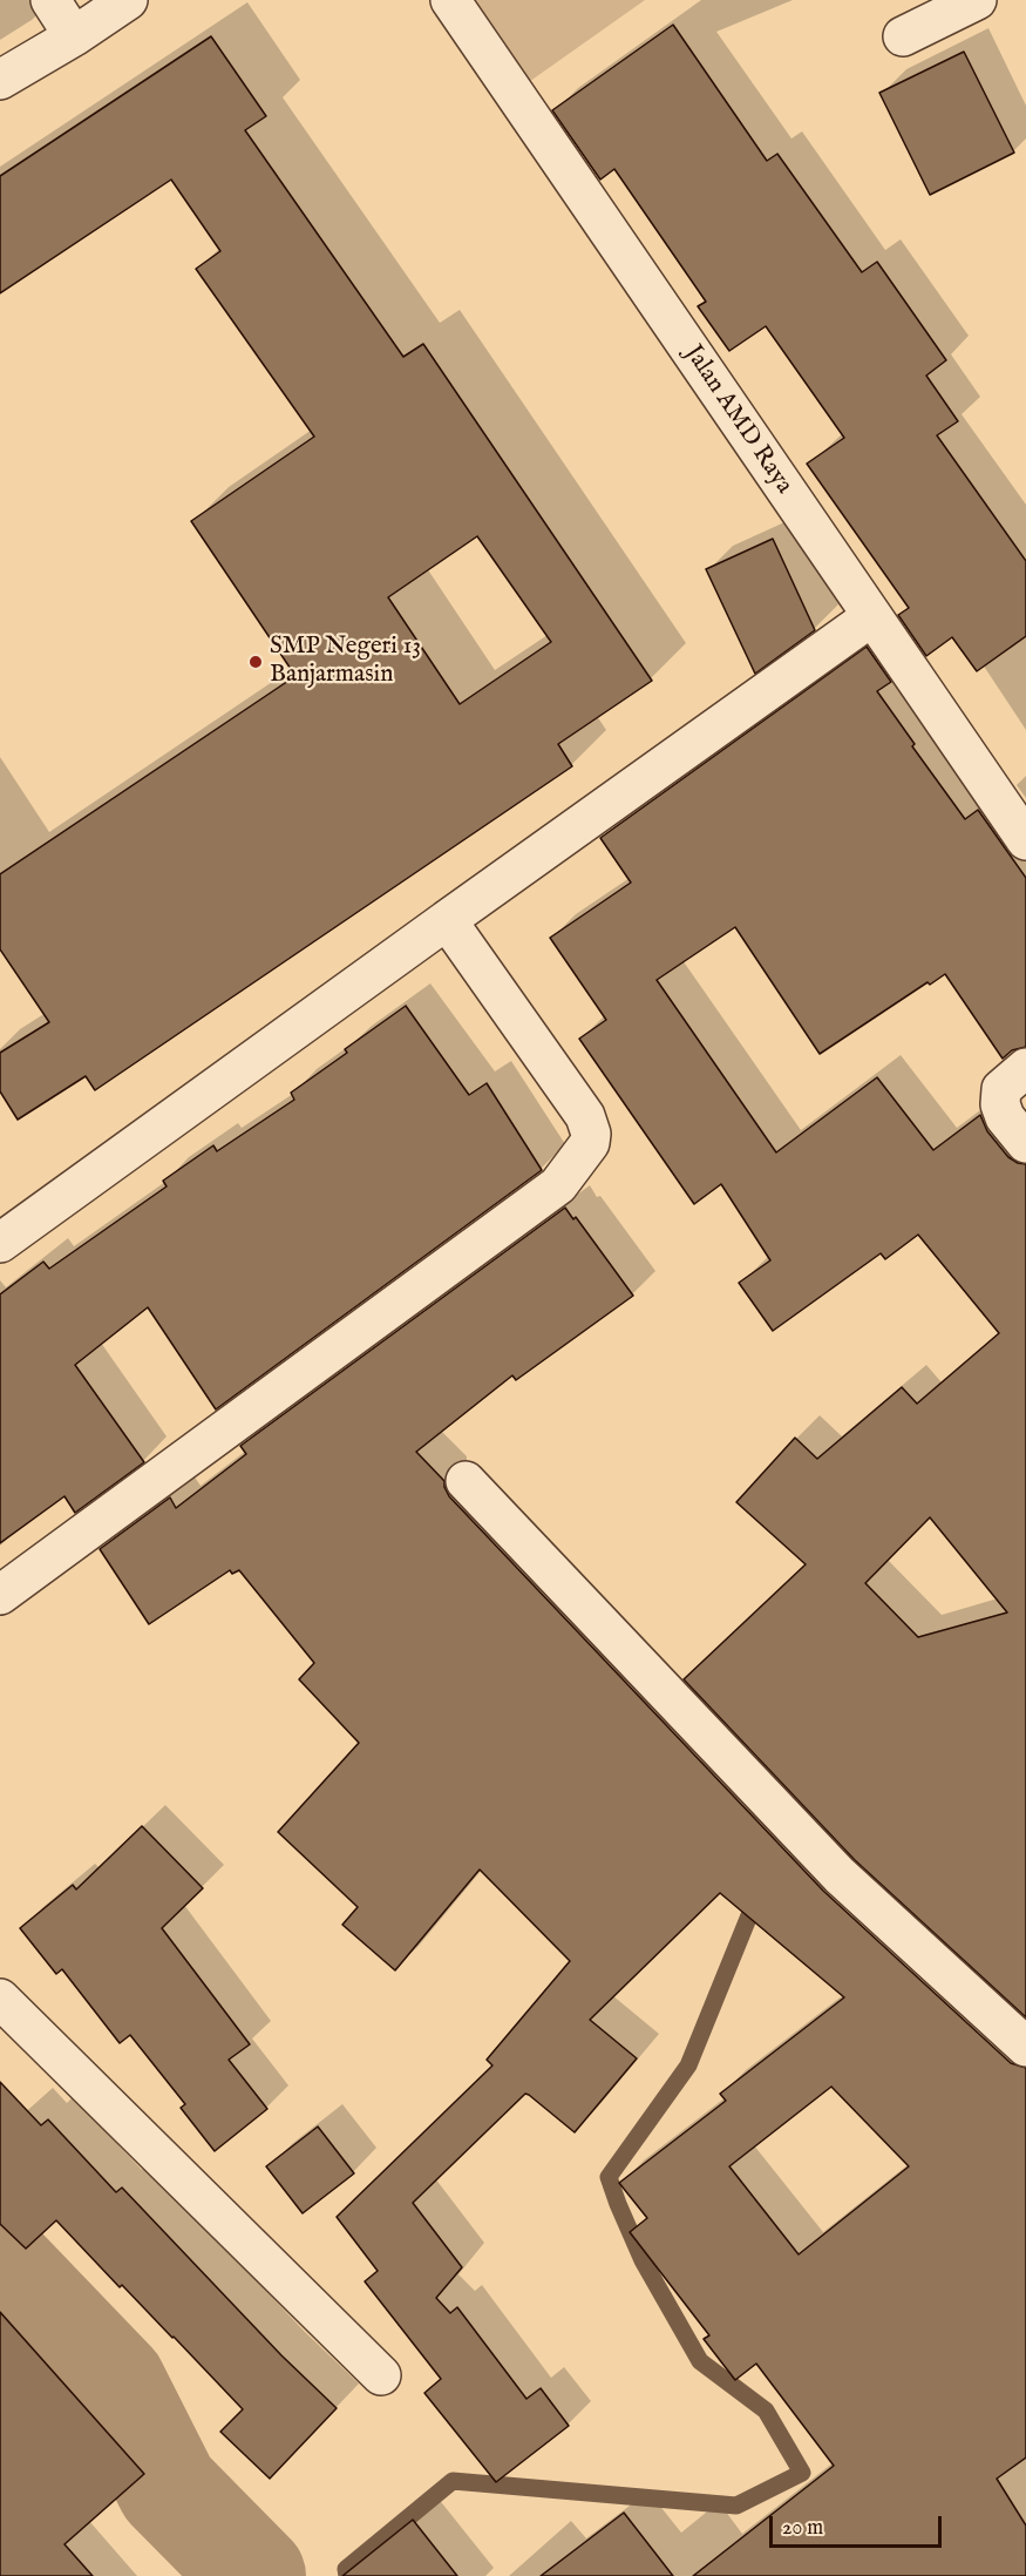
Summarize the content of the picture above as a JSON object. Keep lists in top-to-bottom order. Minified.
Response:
{"streets":{"street":["Jalan AMD Raya"]},"places":["SMP Negeri 13 Banjarmasin"],"scale_bar":"20 m"}
